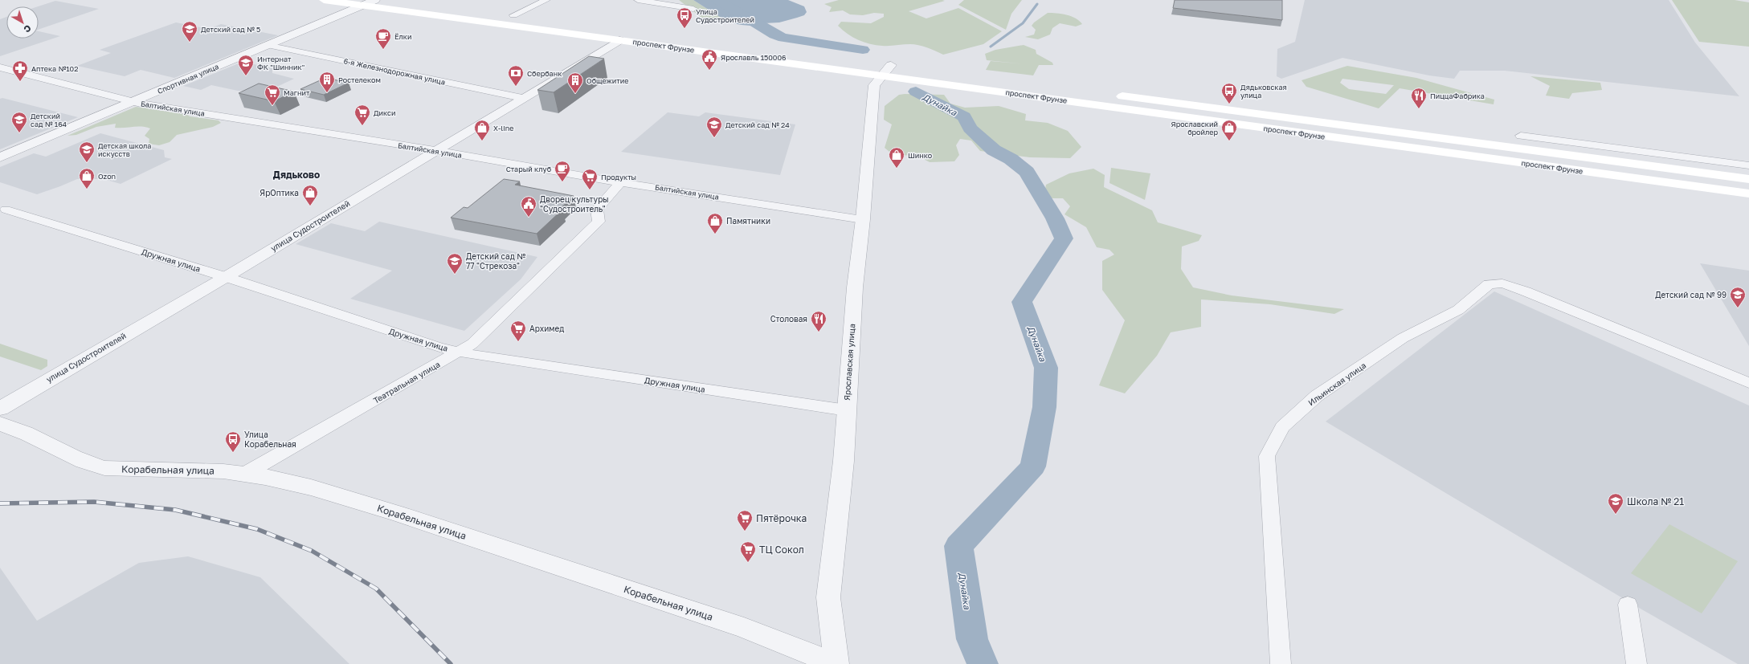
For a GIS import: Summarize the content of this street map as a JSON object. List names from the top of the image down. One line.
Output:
{"streets":{"main road":["проспект Фрунзе"],"street":["6-я Железнодорожная улица","Спортивная улица","Балтийская улица","улица Судостроителей","Дружная улица","Ярославская улица","Театральная улица","Ильинская улица","Корабельная улица"]},"crossings":[["проспект Фрунзе","Спортивная улица"],["проспект Фрунзе","улица Судостроителей"],["проспект Фрунзе","Ярославская улица"],["6-я Железнодорожная улица","Спортивная улица"],["6-я Железнодорожная улица","улица Судостроителей"],["Спортивная улица","Балтийская улица"],["Балтийская улица","улица Судостроителей"],["Балтийская улица","Ярославская улица"],["Балтийская улица","Театральная улица"],["улица Судостроителей","Дружная улица"],["Дружная улица","Ярославская улица"],["Дружная улица","Театральная улица"],["Ярославская улица","Корабельная улица"],["Театральная улица","Корабельная улица"]],"districts":["Дядьково"],"water":["Дунайка"],"places":{"bus stop":["Улица Судостроителей","Дядьковская улица","Улица Корабельная"],"school or university":["Детский сад № 5","Интернат ФК \"Шинник\"","Детский сад № 164","Детский сад № 24","Детская школа искусств","Детский сад № 77 \"Стрекоза\"","Детский сад № 99","Школа № 21"],"cafe":["Ёлки","Старый клуб"],"public building":["Ярославль 150006","Дворец культуры \"Судостроитель\""],"pharmacy":["Аптека №102"],"bank":["Сбербанк"],"building":["Ростелеком","Общежитие"],"supermarket":["Магнит","Дикси","Продукты","Архимед","Пятёрочка","ТЦ Сокол"],"restaurant":["ПиццаФабрика","Столовая"],"shop":["X-line","Ярославский бройлер","Шинко","Ozon","ЯрОптика","Памятники"]},"north":"bottom right"}
